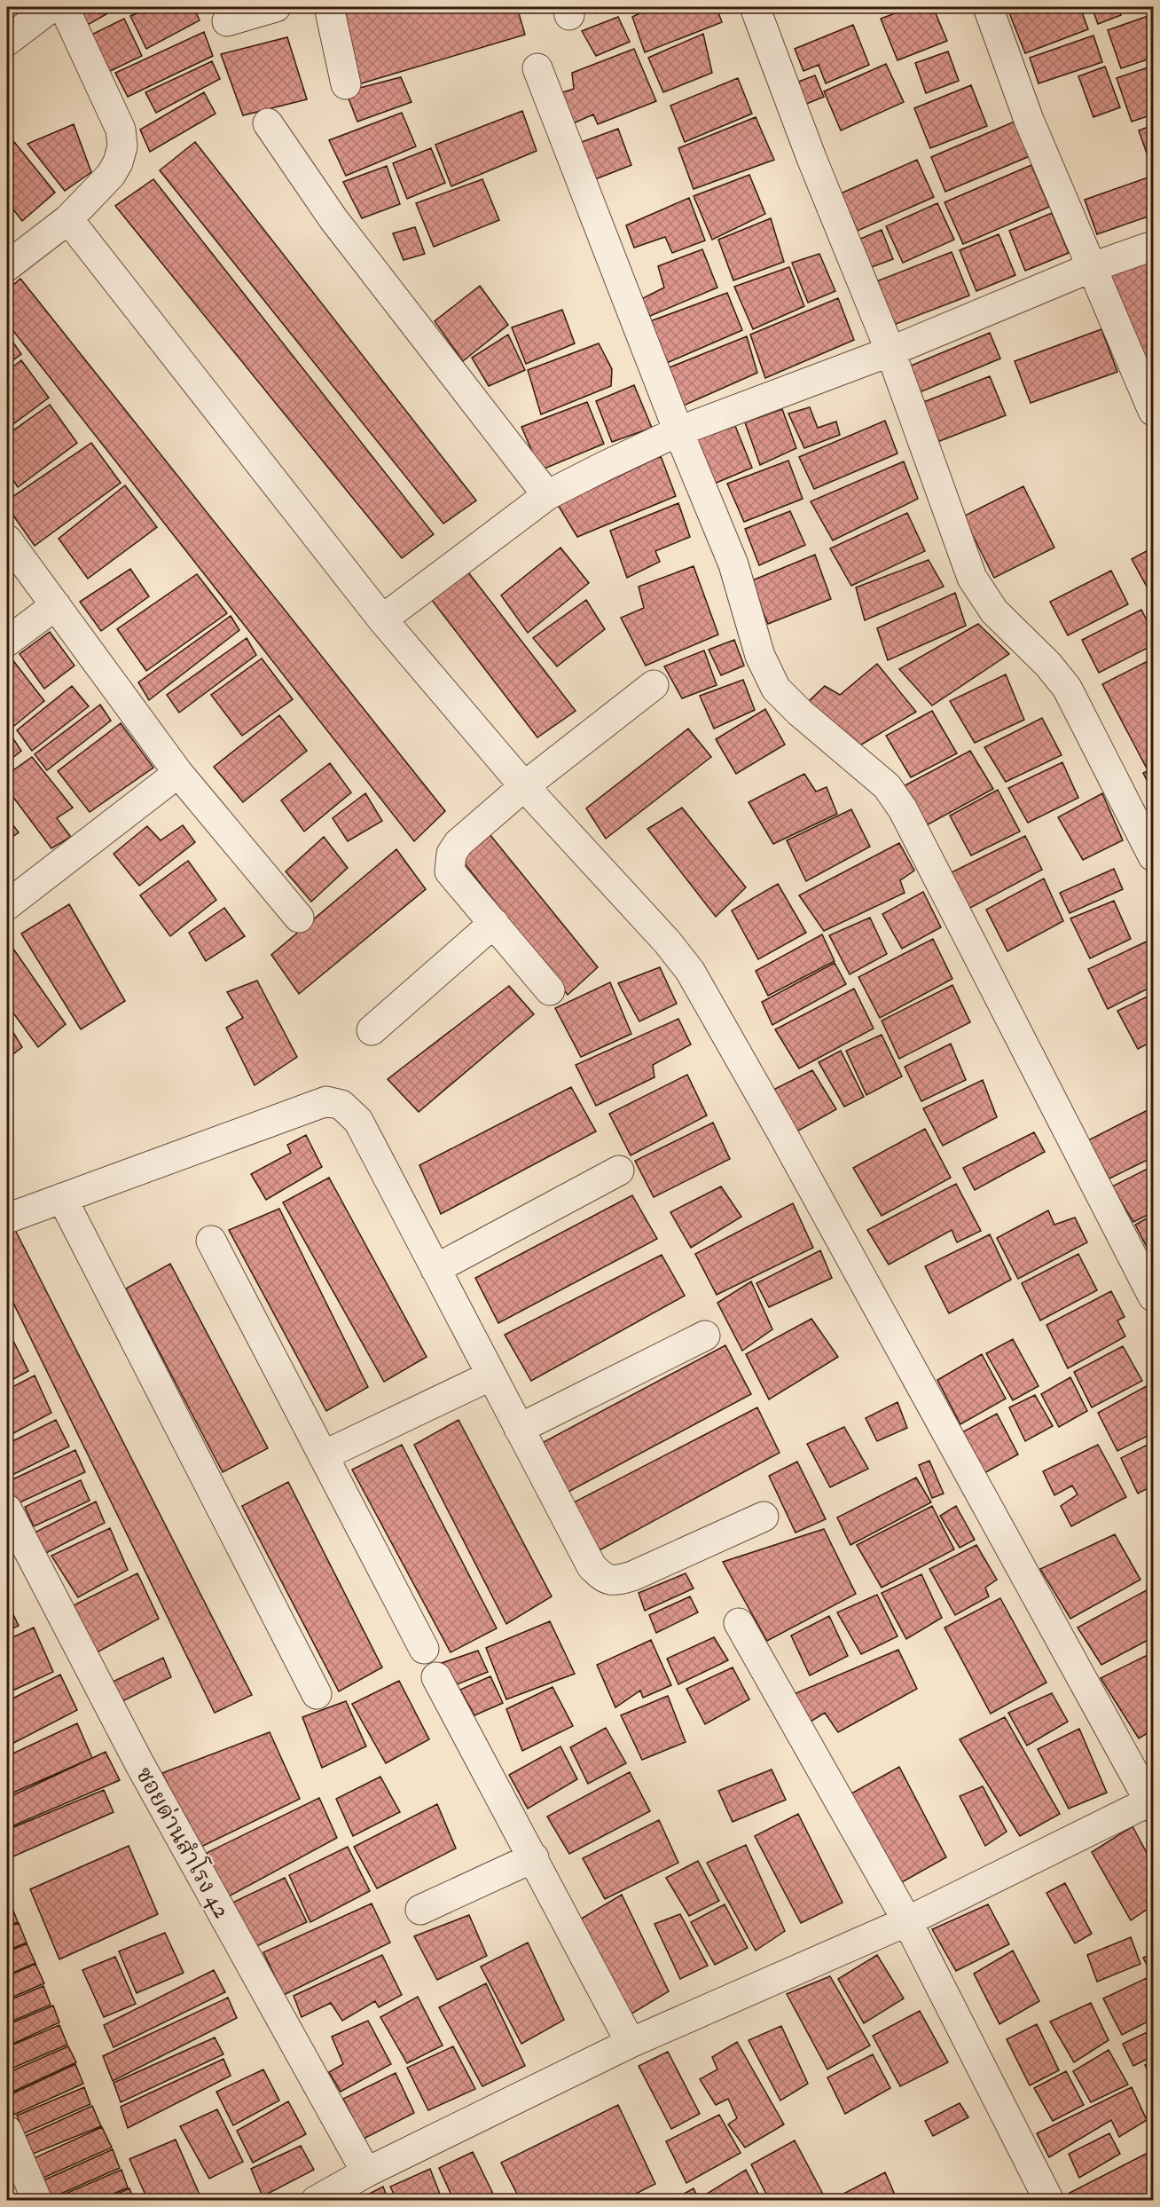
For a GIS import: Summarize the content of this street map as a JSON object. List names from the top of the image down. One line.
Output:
{"streets":{"street":["ซอยด่านสำโรง 42"]}}
